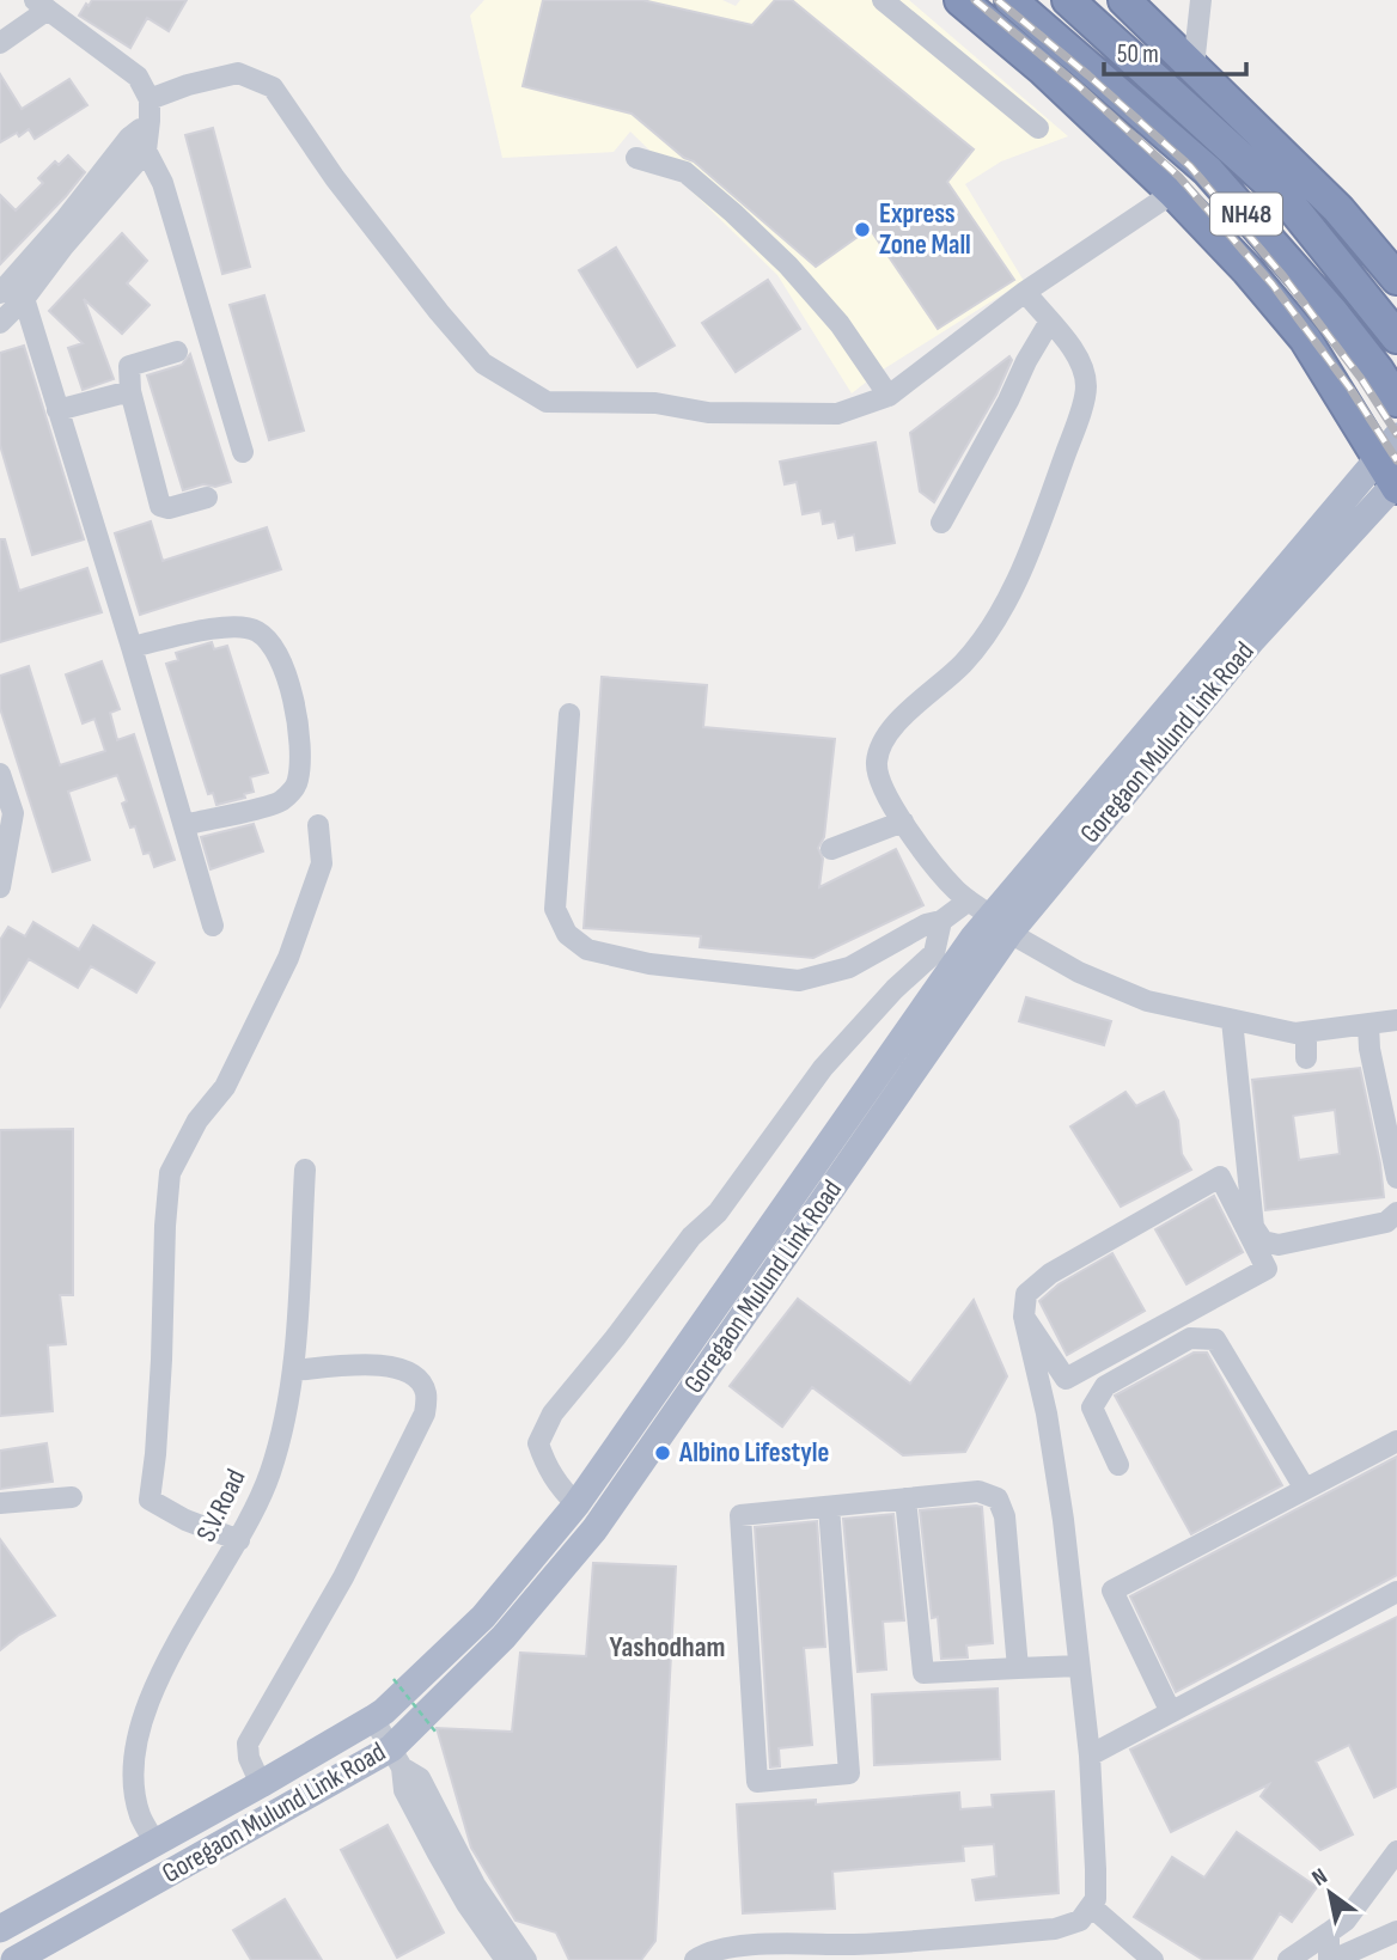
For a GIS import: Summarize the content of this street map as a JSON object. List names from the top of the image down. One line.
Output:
{"streets":{"highway":["NH48"],"main road":["Goregaon Mulund Link Road"],"street":["S.V.Road"]},"crossings":[["Goregaon Mulund Link Road","S.V.Road"]],"districts":["Yashodham"],"places":["Express Zone Mall","Albino Lifestyle"],"scale_bar":"50 m","north":"top left"}
